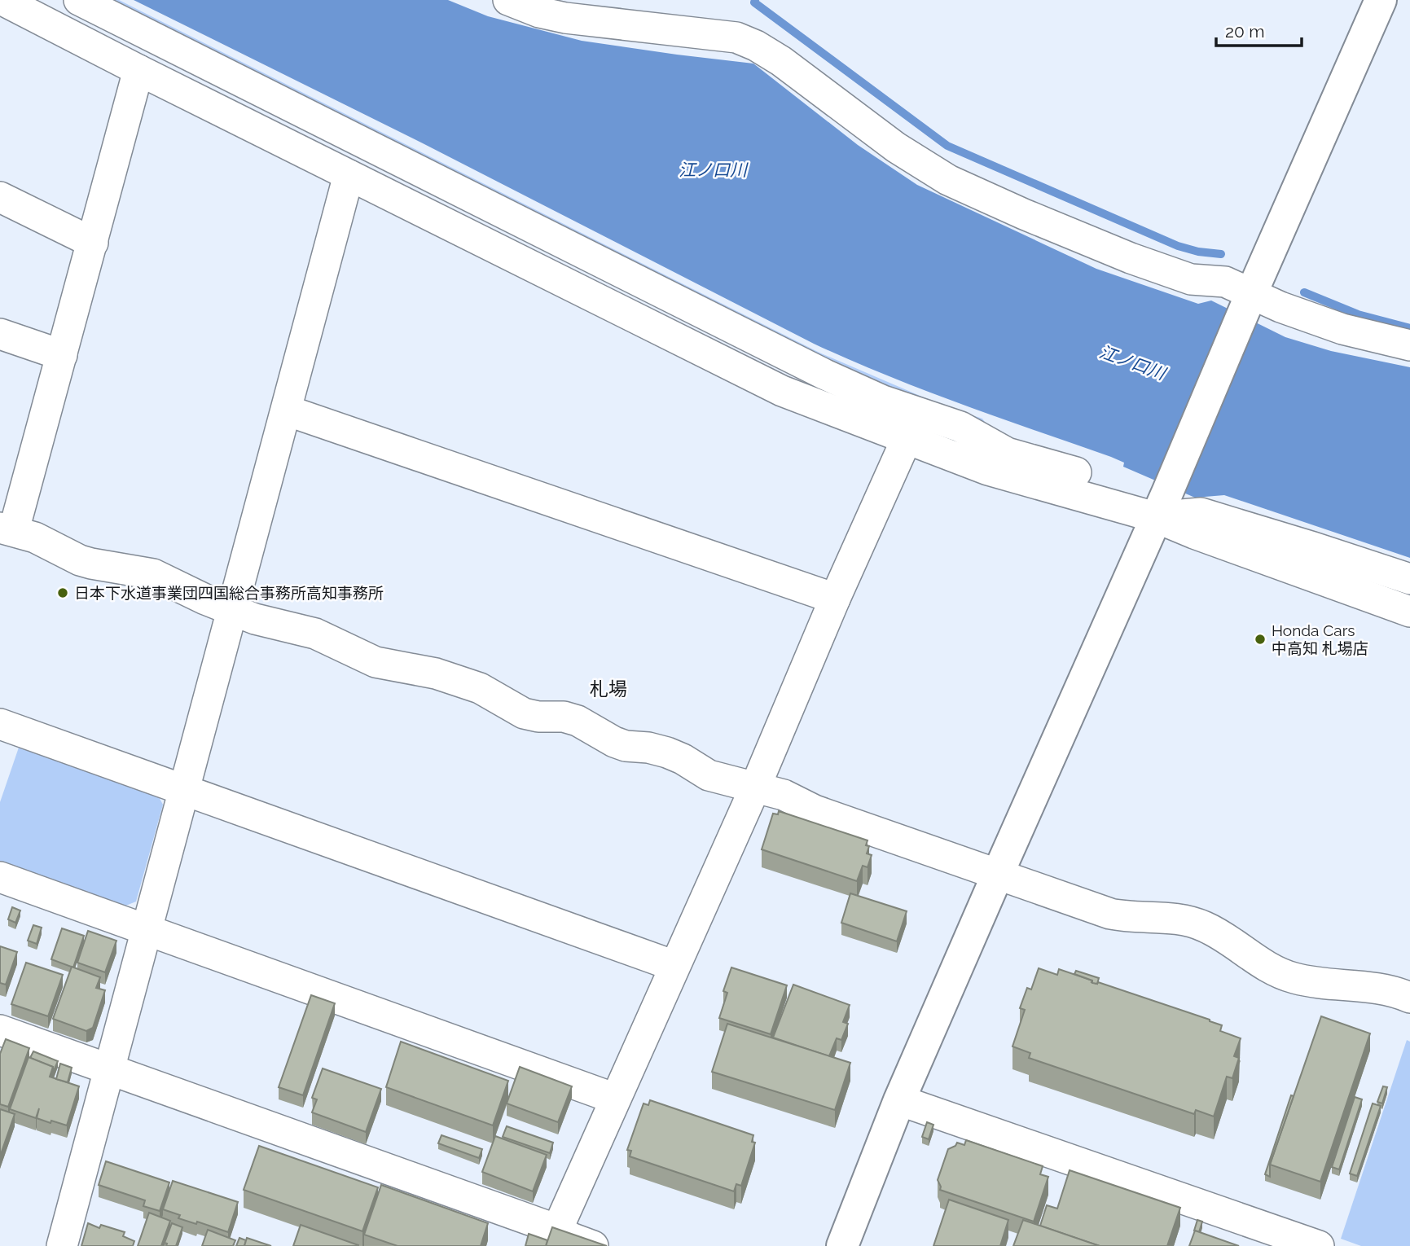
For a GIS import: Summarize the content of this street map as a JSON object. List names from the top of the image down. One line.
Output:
{"districts":["札場"],"water":["江ノ口川"],"places":["日本下水道事業団四国総合事務所高知事務所","Honda Cars 中高知 札場店"],"scale_bar":"20 m"}
